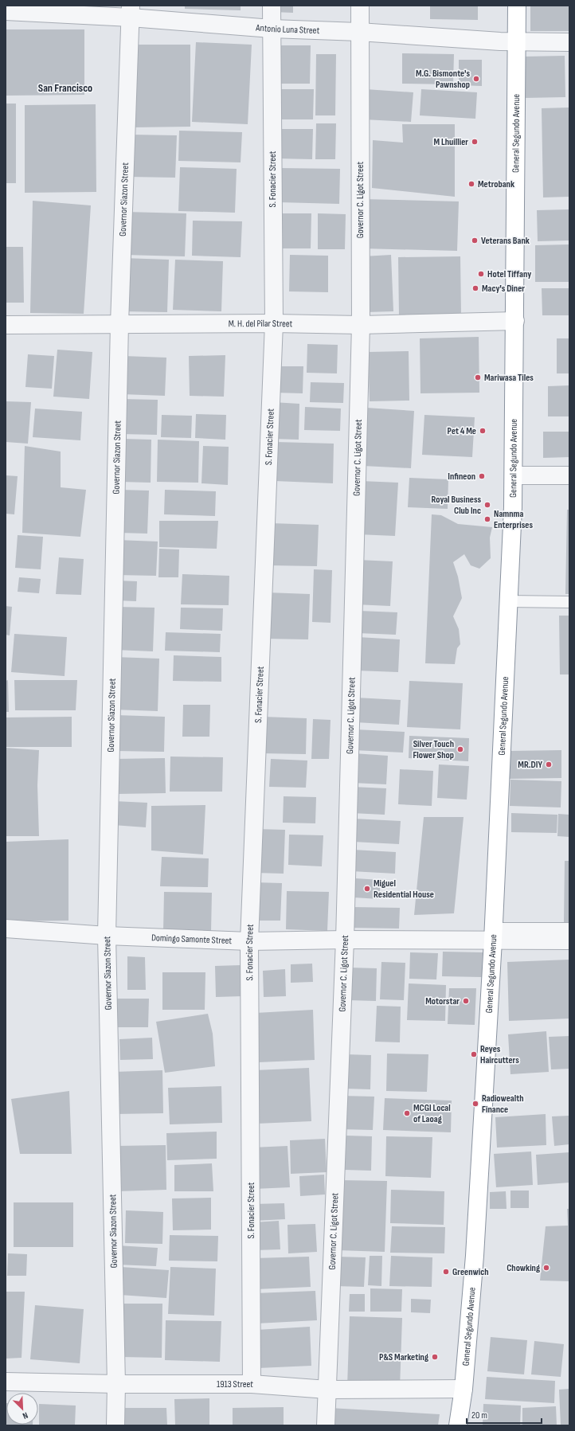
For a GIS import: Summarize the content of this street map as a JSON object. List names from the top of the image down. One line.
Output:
{"streets":{"highway":["General Segundo Avenue"],"street":["Antonio Luna Street","S. Fonacier Street","Governor Siazon Street","Governor C. Ligot Street","M. H. del Pilar Street","Domingo Samonte Street","1913 Street"]},"crossings":[["Antonio Luna Street","General Segundo Avenue"],["Antonio Luna Street","S. Fonacier Street"],["Antonio Luna Street","Governor Siazon Street"],["Antonio Luna Street","Governor C. Ligot Street"],["General Segundo Avenue","M. H. del Pilar Street"],["General Segundo Avenue","Domingo Samonte Street"],["General Segundo Avenue","1913 Street"],["S. Fonacier Street","M. H. del Pilar Street"],["S. Fonacier Street","Domingo Samonte Street"],["S. Fonacier Street","1913 Street"],["Governor Siazon Street","M. H. del Pilar Street"],["Governor Siazon Street","Domingo Samonte Street"],["Governor Siazon Street","1913 Street"],["Governor C. Ligot Street","M. H. del Pilar Street"],["Governor C. Ligot Street","Domingo Samonte Street"],["Governor C. Ligot Street","1913 Street"]],"districts":["San Francisco"],"places":["M.G. Bismonte's Pawnshop","M Lhuillier","Metrobank","Veterans Bank","Hotel Tiffany","Macy's Diner","Mariwasa Tiles","Pet 4 Me","Infineon","Royal Business Club Inc","Namnma Enterprises","Silver Touch Flower Shop","MR.DIY","Miguel Residential House","Motorstar","Reyes Haircutters","Radiowealth Finance","MCGI Local of Laoag","Chowking","Greenwich","P&S Marketing"],"scale_bar":"20 m","north":"bottom right"}
